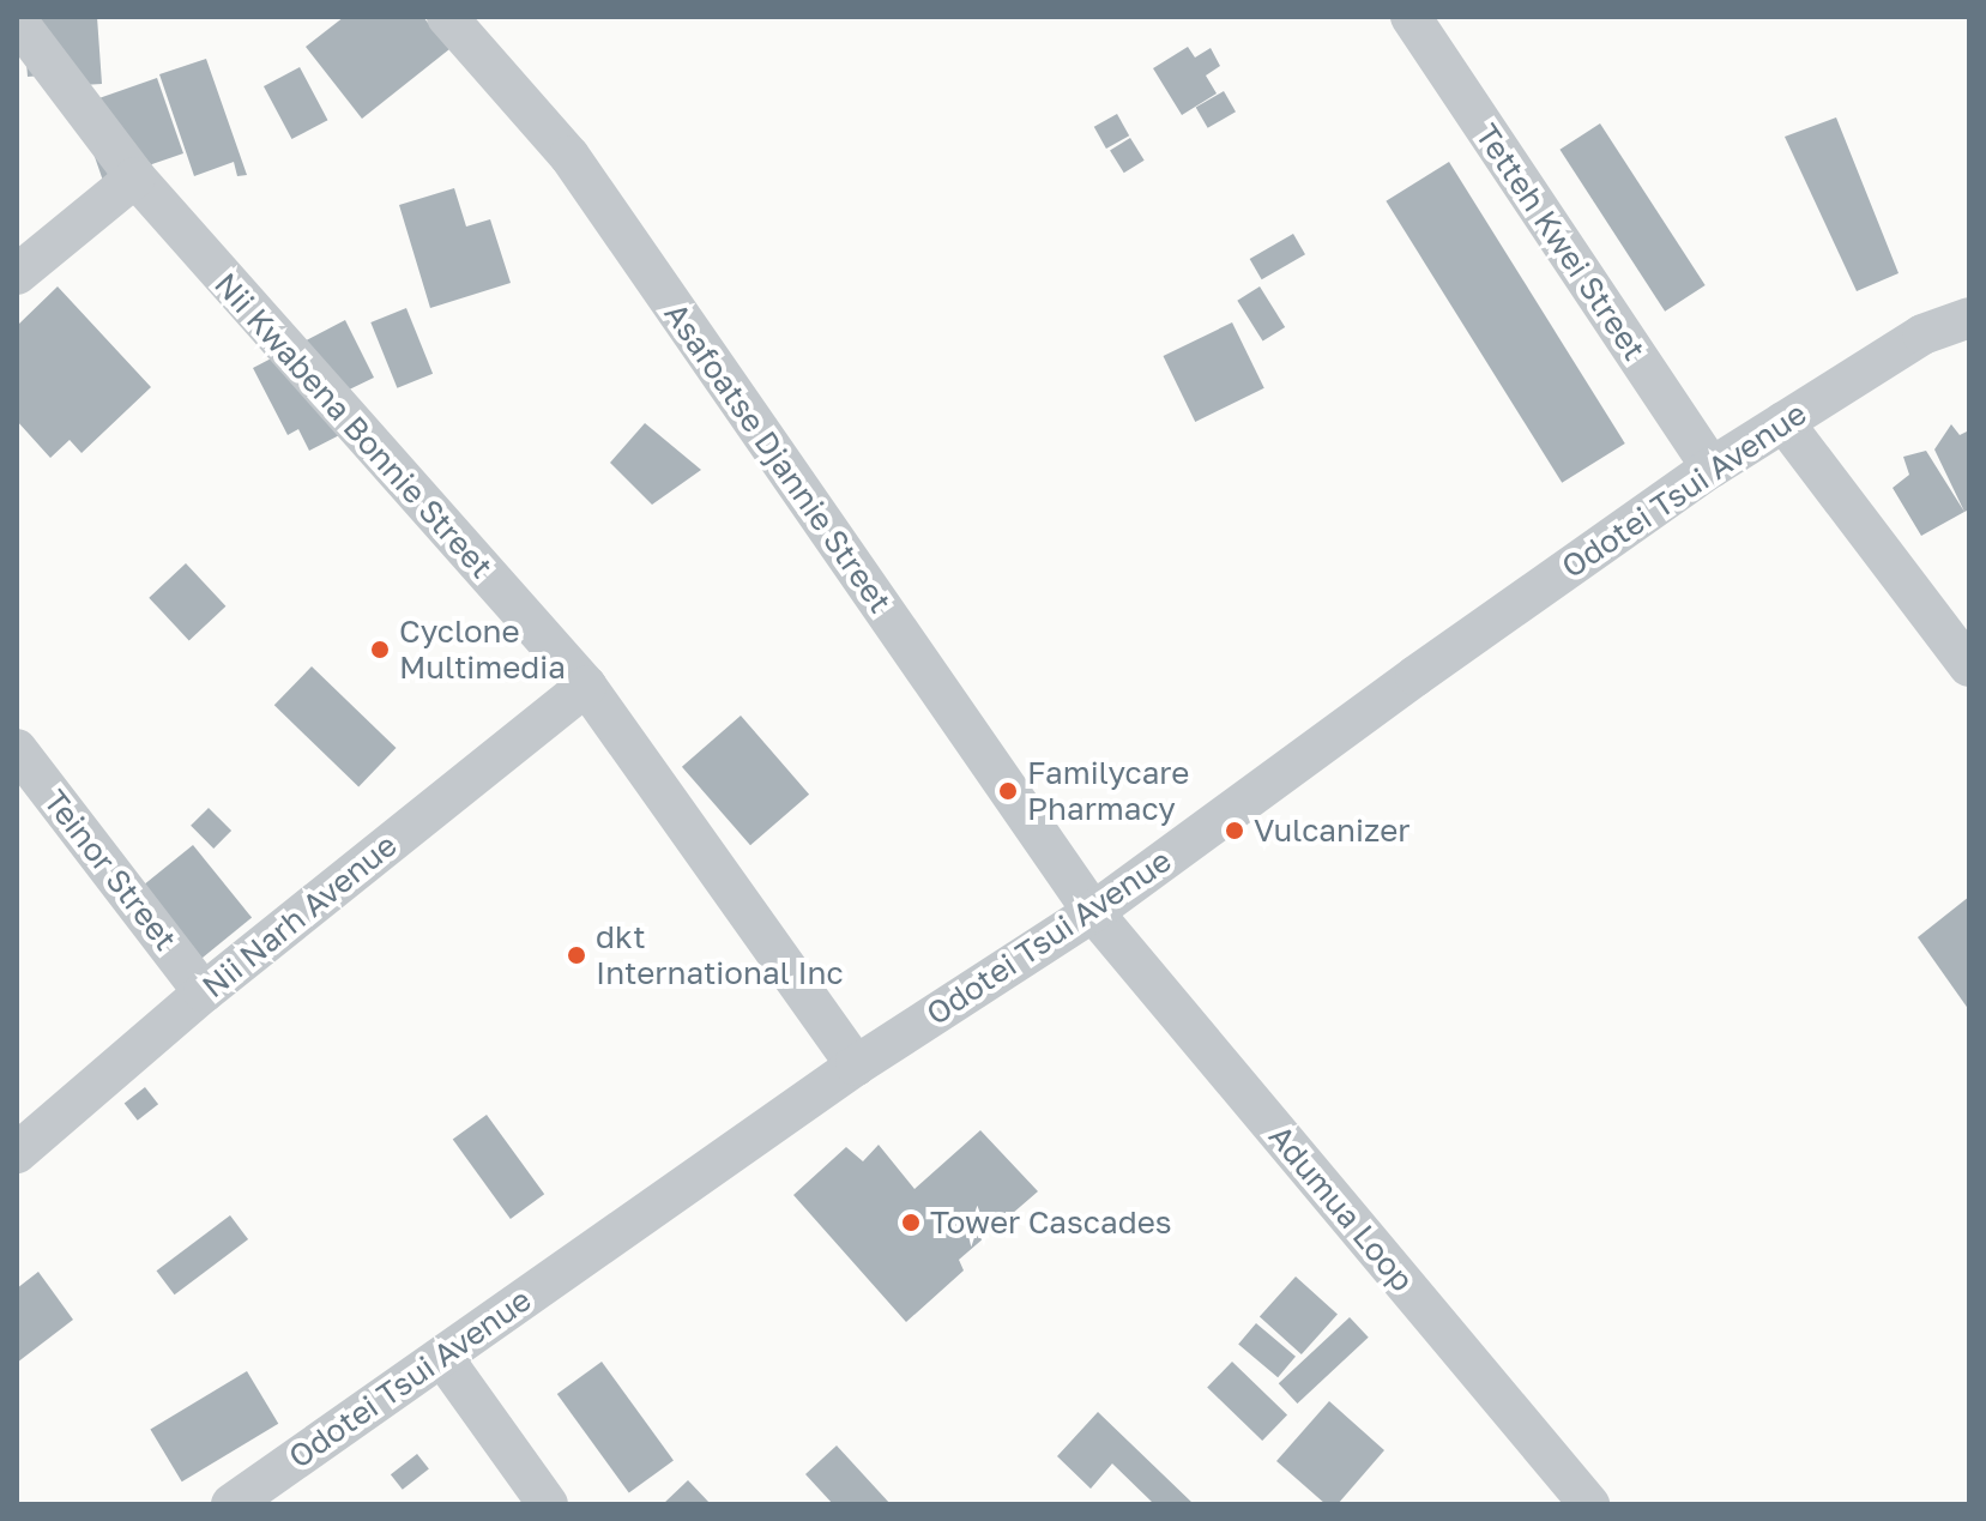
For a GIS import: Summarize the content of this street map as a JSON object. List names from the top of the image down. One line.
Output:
{"streets":{"street":["Tetteh Kwei Street","Nii Kwabena Bonnie Street","Asafoatse Djannie Street","Odotei Tsui Avenue","Teinor Street","Nii Narh Avenue","Adumua Loop"]},"crossings":[["Tetteh Kwei Street","Odotei Tsui Avenue"],["Nii Kwabena Bonnie Street","Odotei Tsui Avenue"],["Nii Kwabena Bonnie Street","Nii Narh Avenue"],["Asafoatse Djannie Street","Odotei Tsui Avenue"],["Asafoatse Djannie Street","Adumua Loop"],["Odotei Tsui Avenue","Adumua Loop"],["Teinor Street","Nii Narh Avenue"]],"places":["Cyclone Multimedia","Familycare Pharmacy","Vulcanizer","dkt International Inc","Tower Cascades"]}
